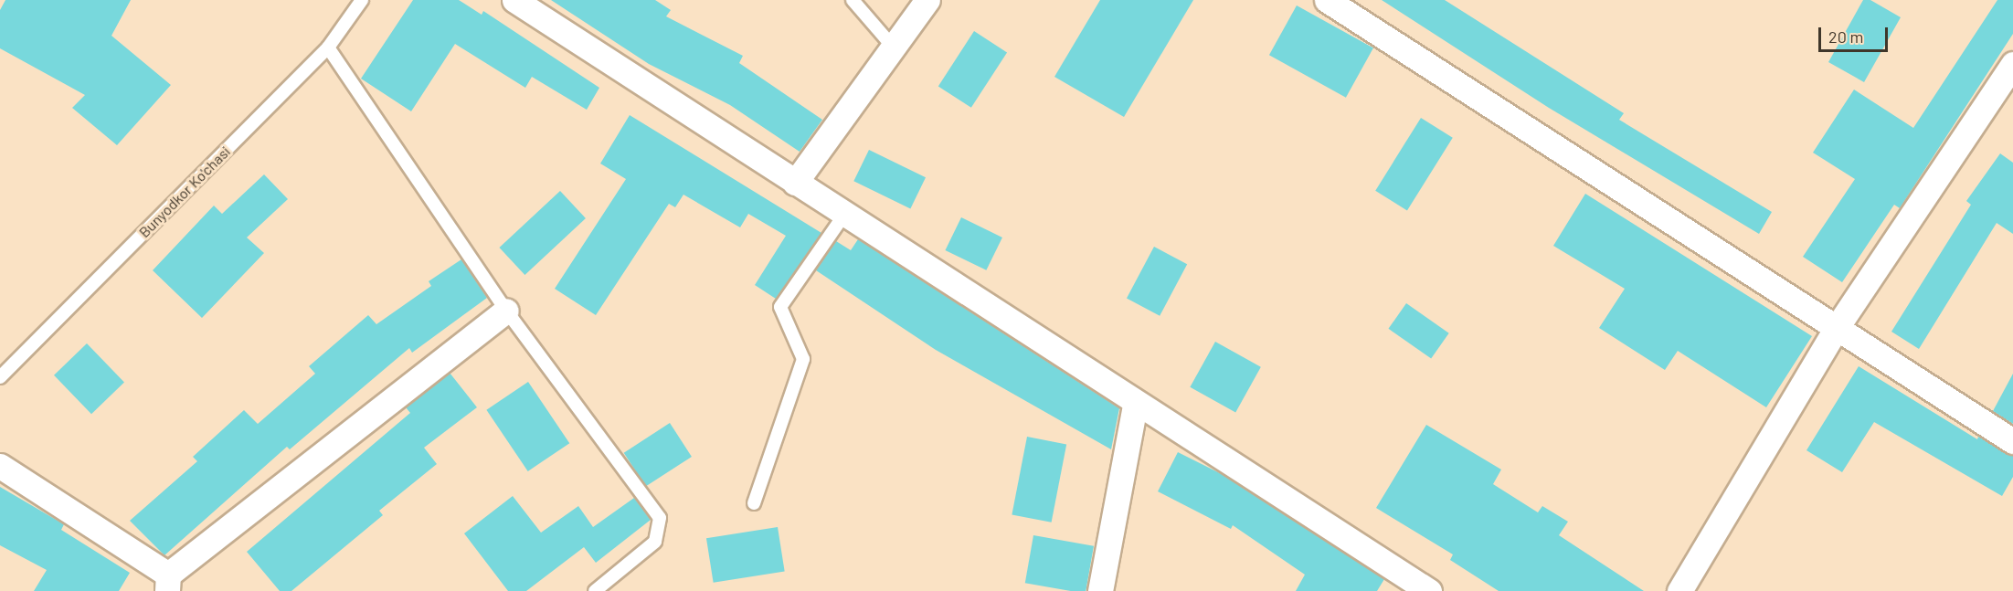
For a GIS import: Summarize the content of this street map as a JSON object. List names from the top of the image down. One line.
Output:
{"streets":{"lane":["Bunyodkor Ko'chasi"]},"scale_bar":"20 m"}
